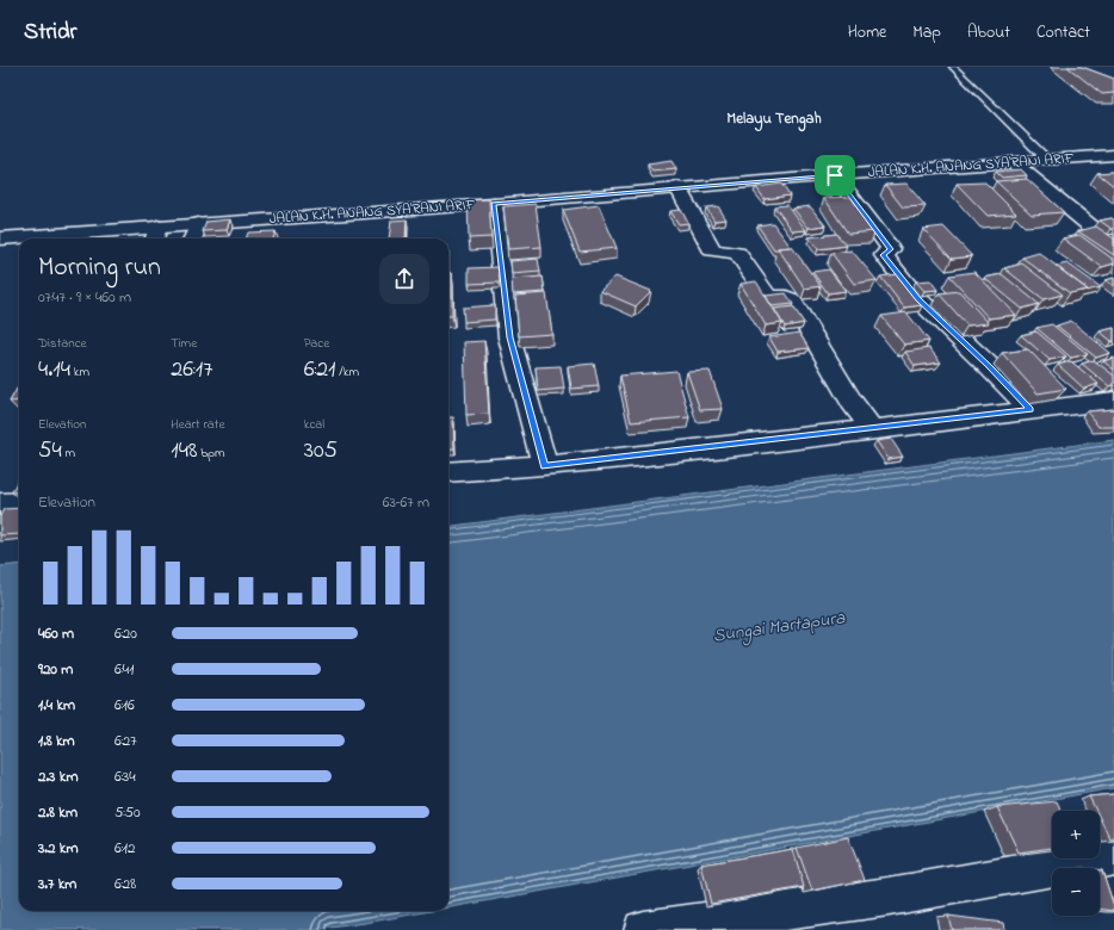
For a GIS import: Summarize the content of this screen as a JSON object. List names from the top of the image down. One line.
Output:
{"streets":{"street":["JALAN K.H. ANANG SYA'RANI ARIF"]},"districts":["Melayu Tengah"],"water":["Sungai Martapura"],"page":{"header":"Stridr","nav":["Home","Map","About","Contact"],"heading":["Morning run","07:47 · 9 × 460 m"],"stats":[["Distance","4.14 km"],["Time","26:17"],["Pace","6:21 /km"],["Elevation","54 m"],["Heart rate","148 bpm"],["kcal","305"]],"chart":["Elevation","63–67 m"],"list":[{"name":"460 m","note":"6:20"},{"name":"920 m","note":"6:41"},{"name":"1.4 km","note":"6:16"},{"name":"1.8 km","note":"6:27"},{"name":"2.3 km","note":"6:34"},{"name":"2.8 km","note":"5:50"},{"name":"3.2 km","note":"6:12"},{"name":"3.7 km","note":"6:28"}],"map_buttons":["+","−"]}}
